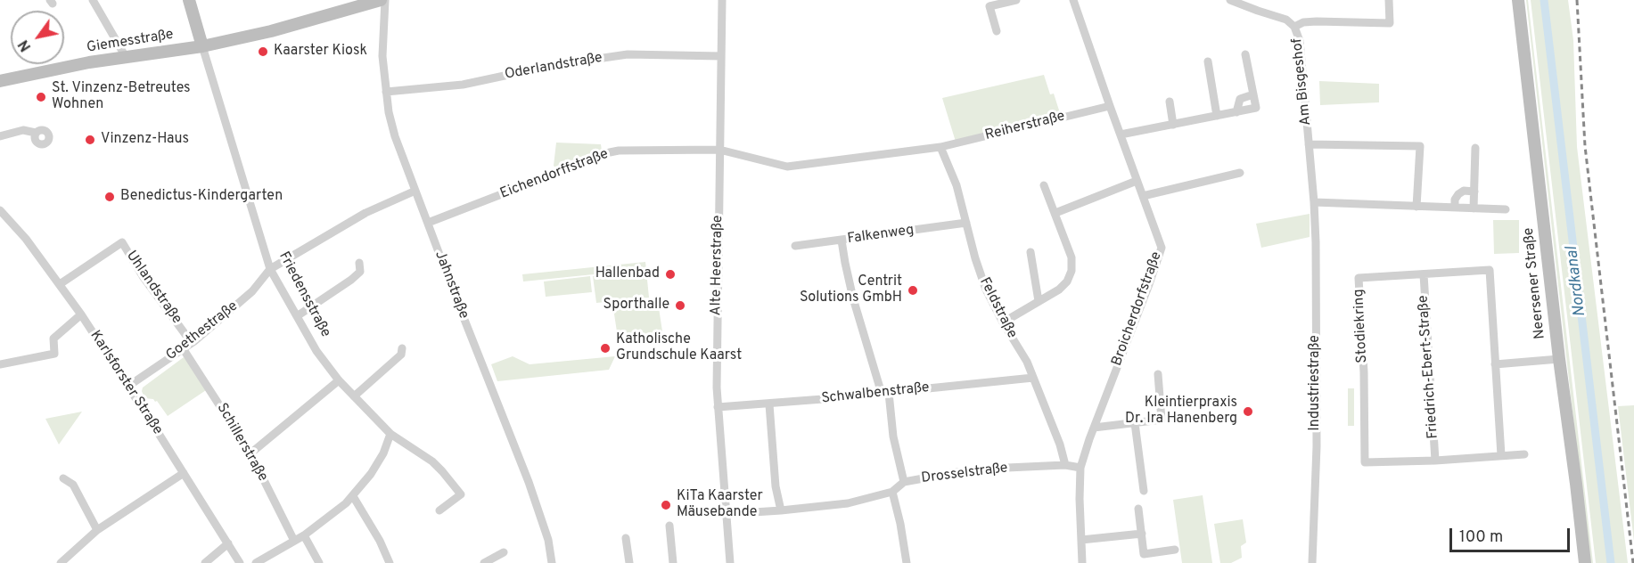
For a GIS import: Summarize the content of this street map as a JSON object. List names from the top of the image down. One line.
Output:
{"streets":{"main road":["Giemesstraße","Neersener Straße","Friedensstraße"],"street":["Oderlandstraße","Am Bisgeshof","Reiherstraße","Eichendorffstraße","Falkenweg","Alte Heerstraße","Jahnstraße","Uhlandstraße","Feldstraße","Broicherdorfstraße","Stodiekring","Goethestraße","Friedrich-Ebert-Straße","Karlsforster Straße","Industriestraße","Schwalbenstraße","Schillerstraße","Drosselstraße"]},"crossings":[["Giemesstraße","Friedensstraße"],["Oderlandstraße","Alte Heerstraße"],["Oderlandstraße","Jahnstraße"],["Am Bisgeshof","Industriestraße"],["Reiherstraße","Eichendorffstraße"],["Reiherstraße","Feldstraße"],["Reiherstraße","Broicherdorfstraße"],["Eichendorffstraße","Alte Heerstraße"],["Eichendorffstraße","Jahnstraße"],["Eichendorffstraße","Feldstraße"],["Falkenweg","Feldstraße"],["Alte Heerstraße","Schwalbenstraße"],["Alte Heerstraße","Drosselstraße"],["Uhlandstraße","Goethestraße"],["Uhlandstraße","Karlsforster Straße"],["Friedensstraße","Goethestraße"],["Feldstraße","Schwalbenstraße"],["Feldstraße","Drosselstraße"],["Broicherdorfstraße","Drosselstraße"],["Stodiekring","Friedrich-Ebert-Straße"],["Goethestraße","Karlsforster Straße"],["Goethestraße","Schillerstraße"]],"water":["Nordkanal"],"places":["Kaarster Kiosk","St. Vinzenz-Betreutes Wohnen","Vinzenz-Haus","Benedictus-Kindergarten","Hallenbad","Centrit Solutions GmbH","Sporthalle","Katholische Grundschule Kaarst","Kleintierpraxis Dr. Ira Hanenberg","KiTa Kaarster Mäusebande"],"scale_bar":"100 m","north":"bottom left"}
